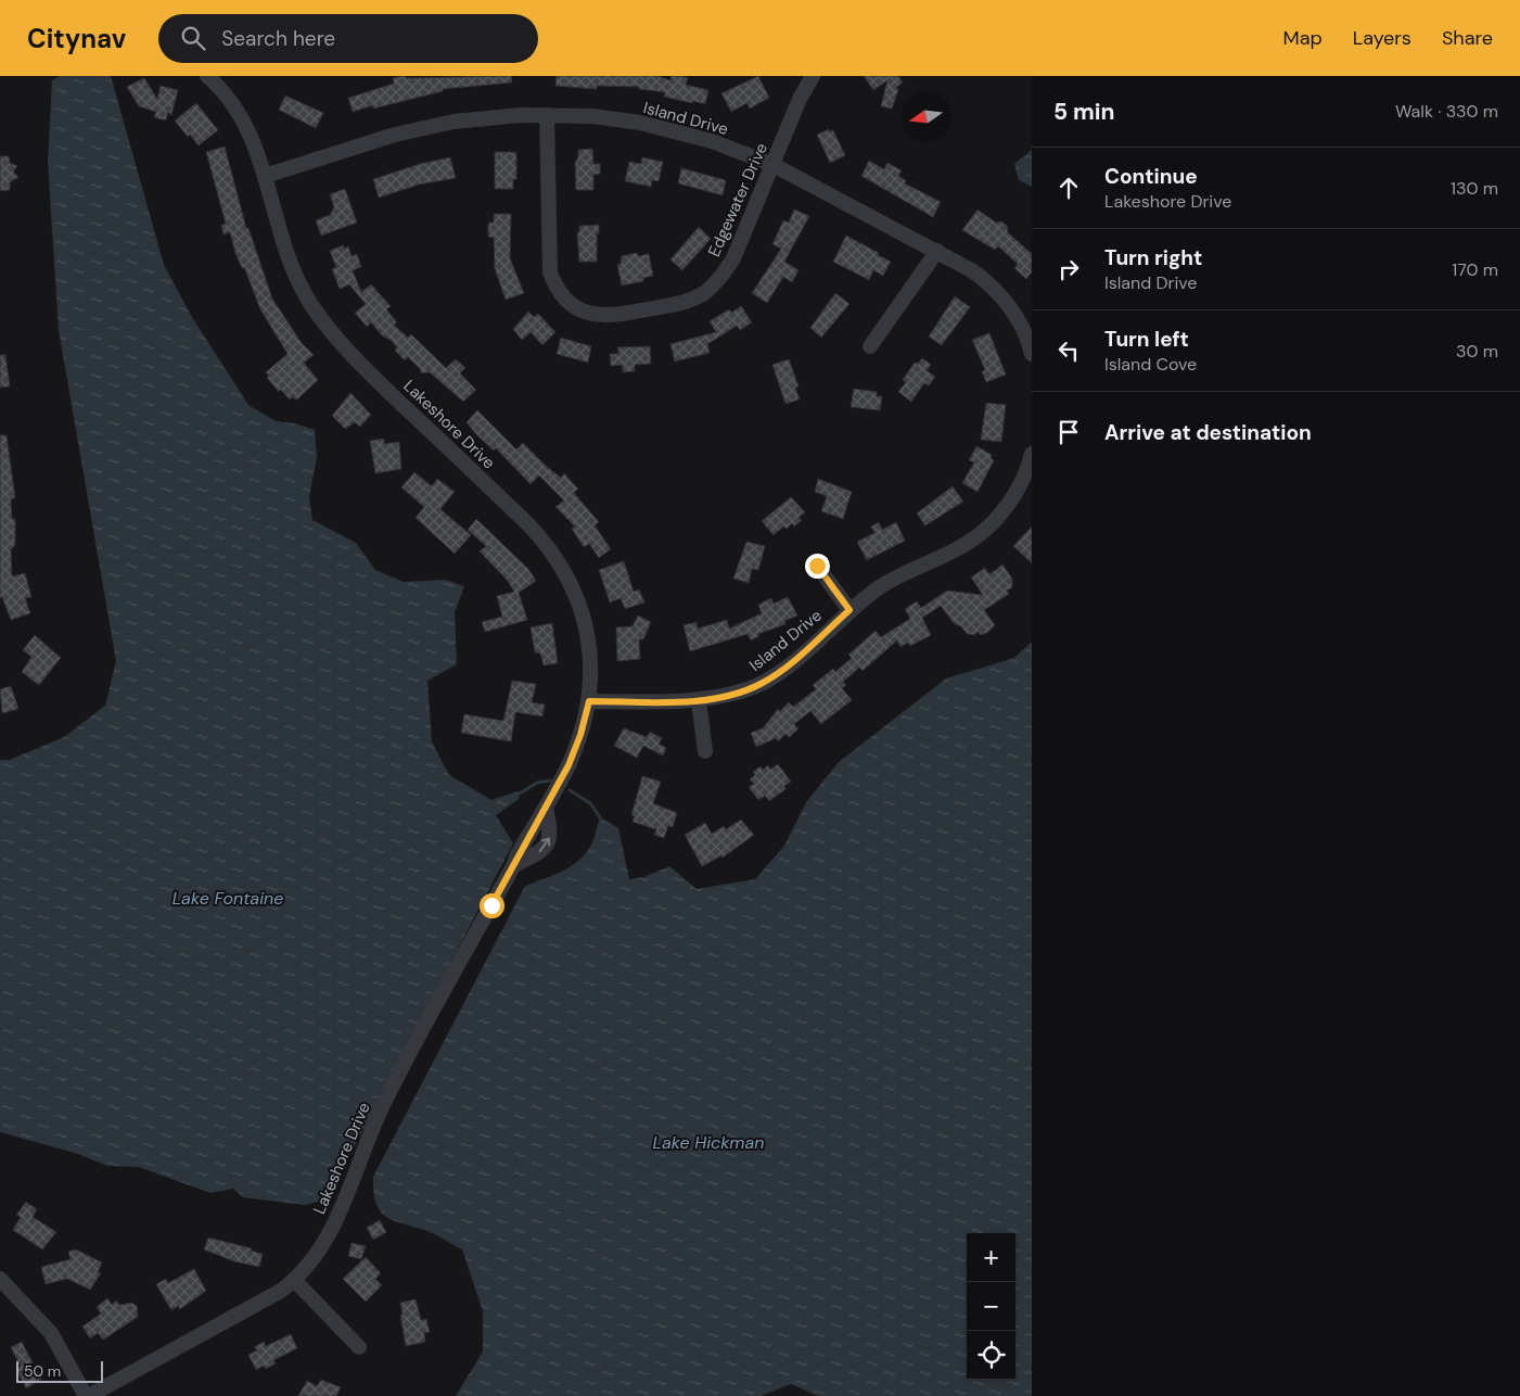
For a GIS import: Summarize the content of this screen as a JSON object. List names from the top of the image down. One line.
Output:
{"streets":{"street":["Island Drive","Edgewater Drive","Lakeshore Drive"]},"crossings":[["Island Drive","Edgewater Drive"],["Island Drive","Lakeshore Drive"]],"water":["Lake Fontaine","Lake Hickman"],"scale_bar":"50 m","north":"left","page":{"header":"Citynav","search":"Search here","nav":["Map","Layers","Share"],"heading":["5 min","Walk · 330 m"],"list":[["Continue","Lakeshore Drive","130 m"],["Turn right","Island Drive","170 m"],["Turn left","Island Cove","30 m"],"Arrive at destination"],"map_buttons":["+","−"],"scale":"50 m"}}
